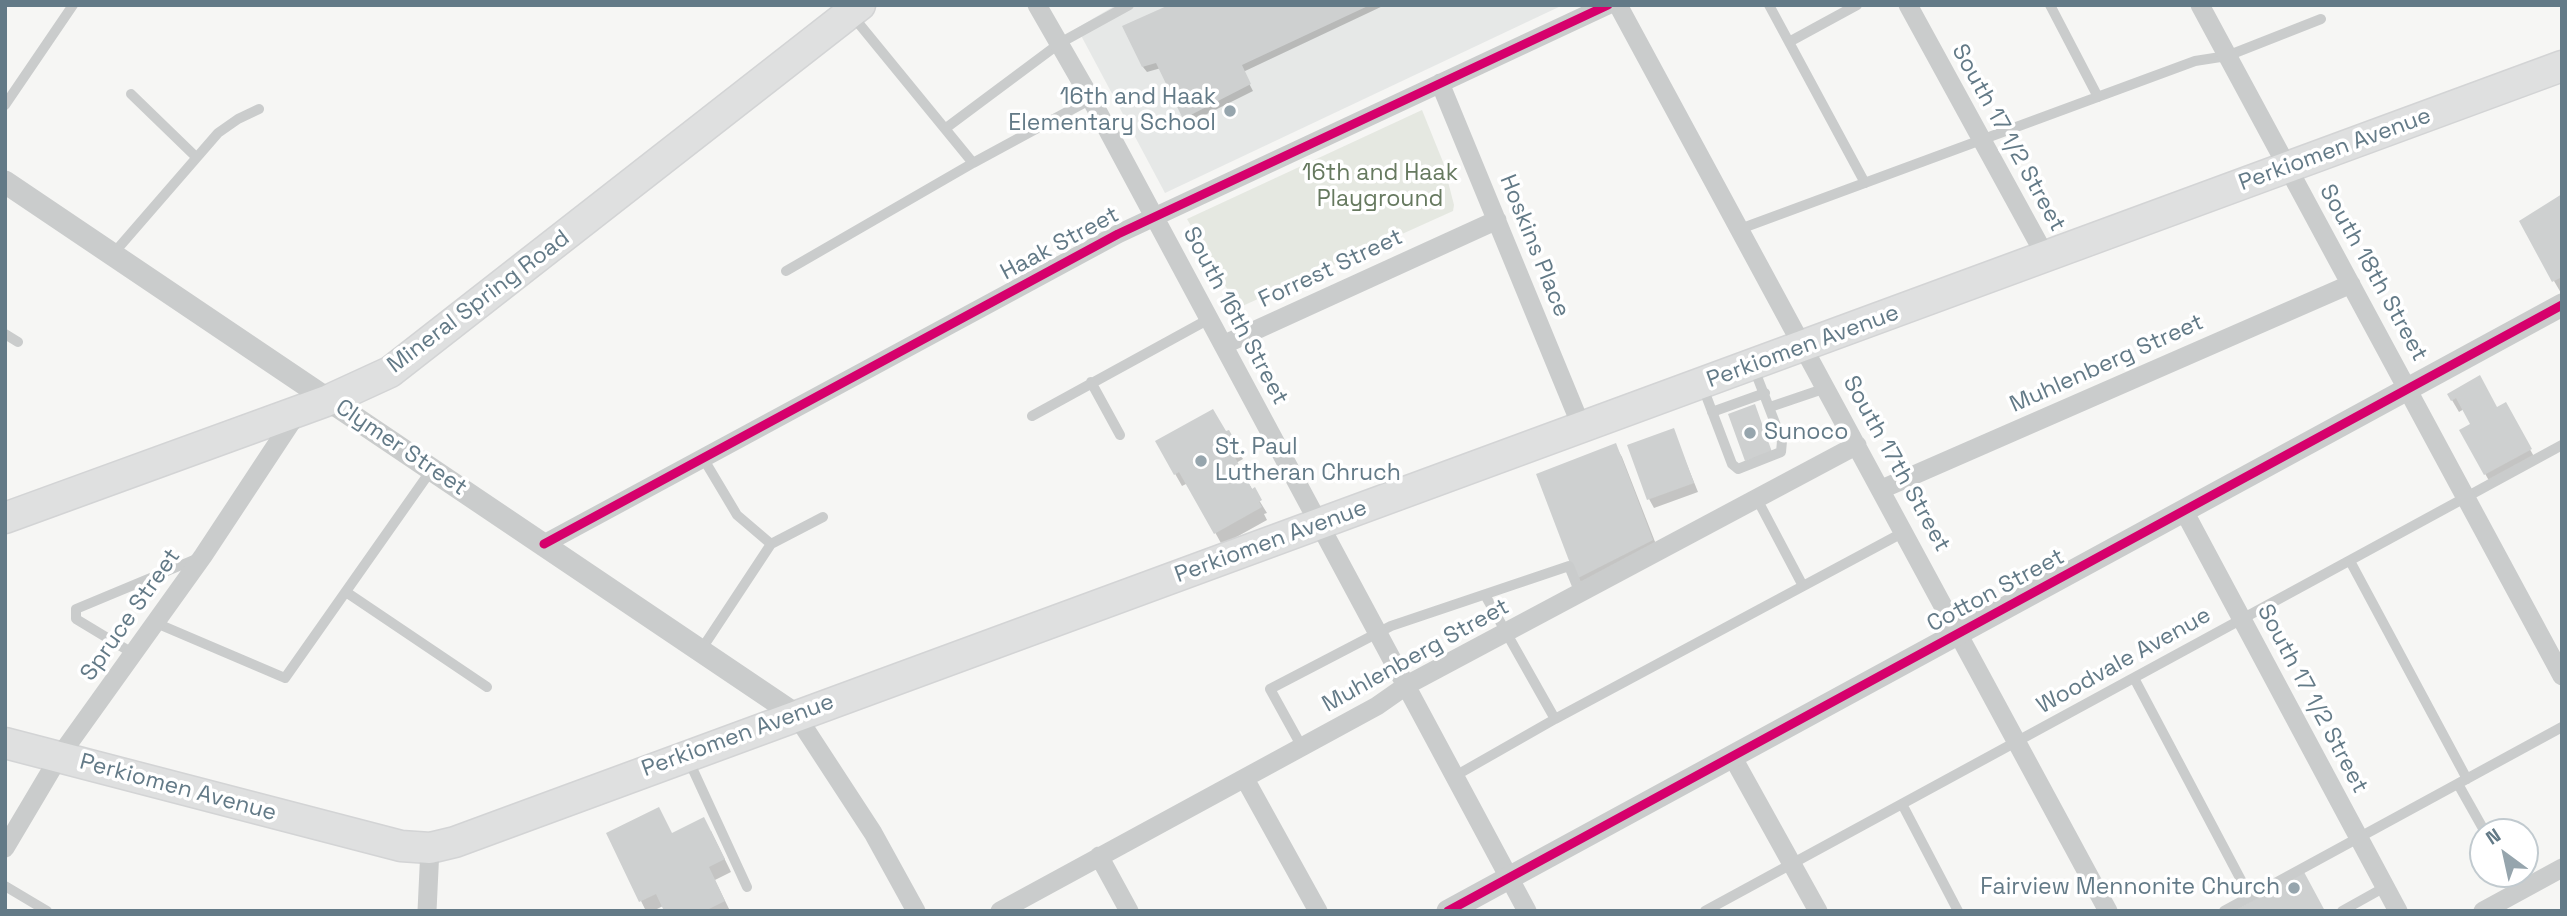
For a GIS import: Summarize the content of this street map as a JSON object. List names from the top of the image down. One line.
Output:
{"streets":{"main road":["Perkiomen Avenue","Mineral Spring Road"],"street":["South 17 1/2 Street","Haak Street","Hoskins Place","Forrest Street","South 18th Street","South 16th Street","Muhlenberg Street","Clymer Street","South 17th Street","Cotton Street","Spruce Street"],"lane":["Woodvale Avenue"]},"crossings":[["South 17 1/2 Street","Perkiomen Avenue"],["South 17 1/2 Street","Cotton Street"],["South 17 1/2 Street","Woodvale Avenue"],["Perkiomen Avenue","Hoskins Place"],["Perkiomen Avenue","South 18th Street"],["Perkiomen Avenue","South 16th Street"],["Perkiomen Avenue","Clymer Street"],["Perkiomen Avenue","South 17th Street"],["Perkiomen Avenue","Spruce Street"],["Haak Street","Hoskins Place"],["Haak Street","South 16th Street"],["Haak Street","Clymer Street"],["Hoskins Place","Forrest Street"],["Forrest Street","South 16th Street"],["South 18th Street","Muhlenberg Street"],["South 18th Street","Cotton Street"],["South 18th Street","Woodvale Avenue"],["Mineral Spring Road","Clymer Street"],["Mineral Spring Road","Spruce Street"],["South 16th Street","Muhlenberg Street"],["South 16th Street","Cotton Street"],["Muhlenberg Street","South 17th Street"],["South 17th Street","Cotton Street"],["South 17th Street","Woodvale Avenue"]],"parks":["16th and Haak Playground"],"places":["16th and Haak Elementary School","Sunoco","St. Paul Lutheran Chruch","Fairview Mennonite Church"],"north":"top left"}
